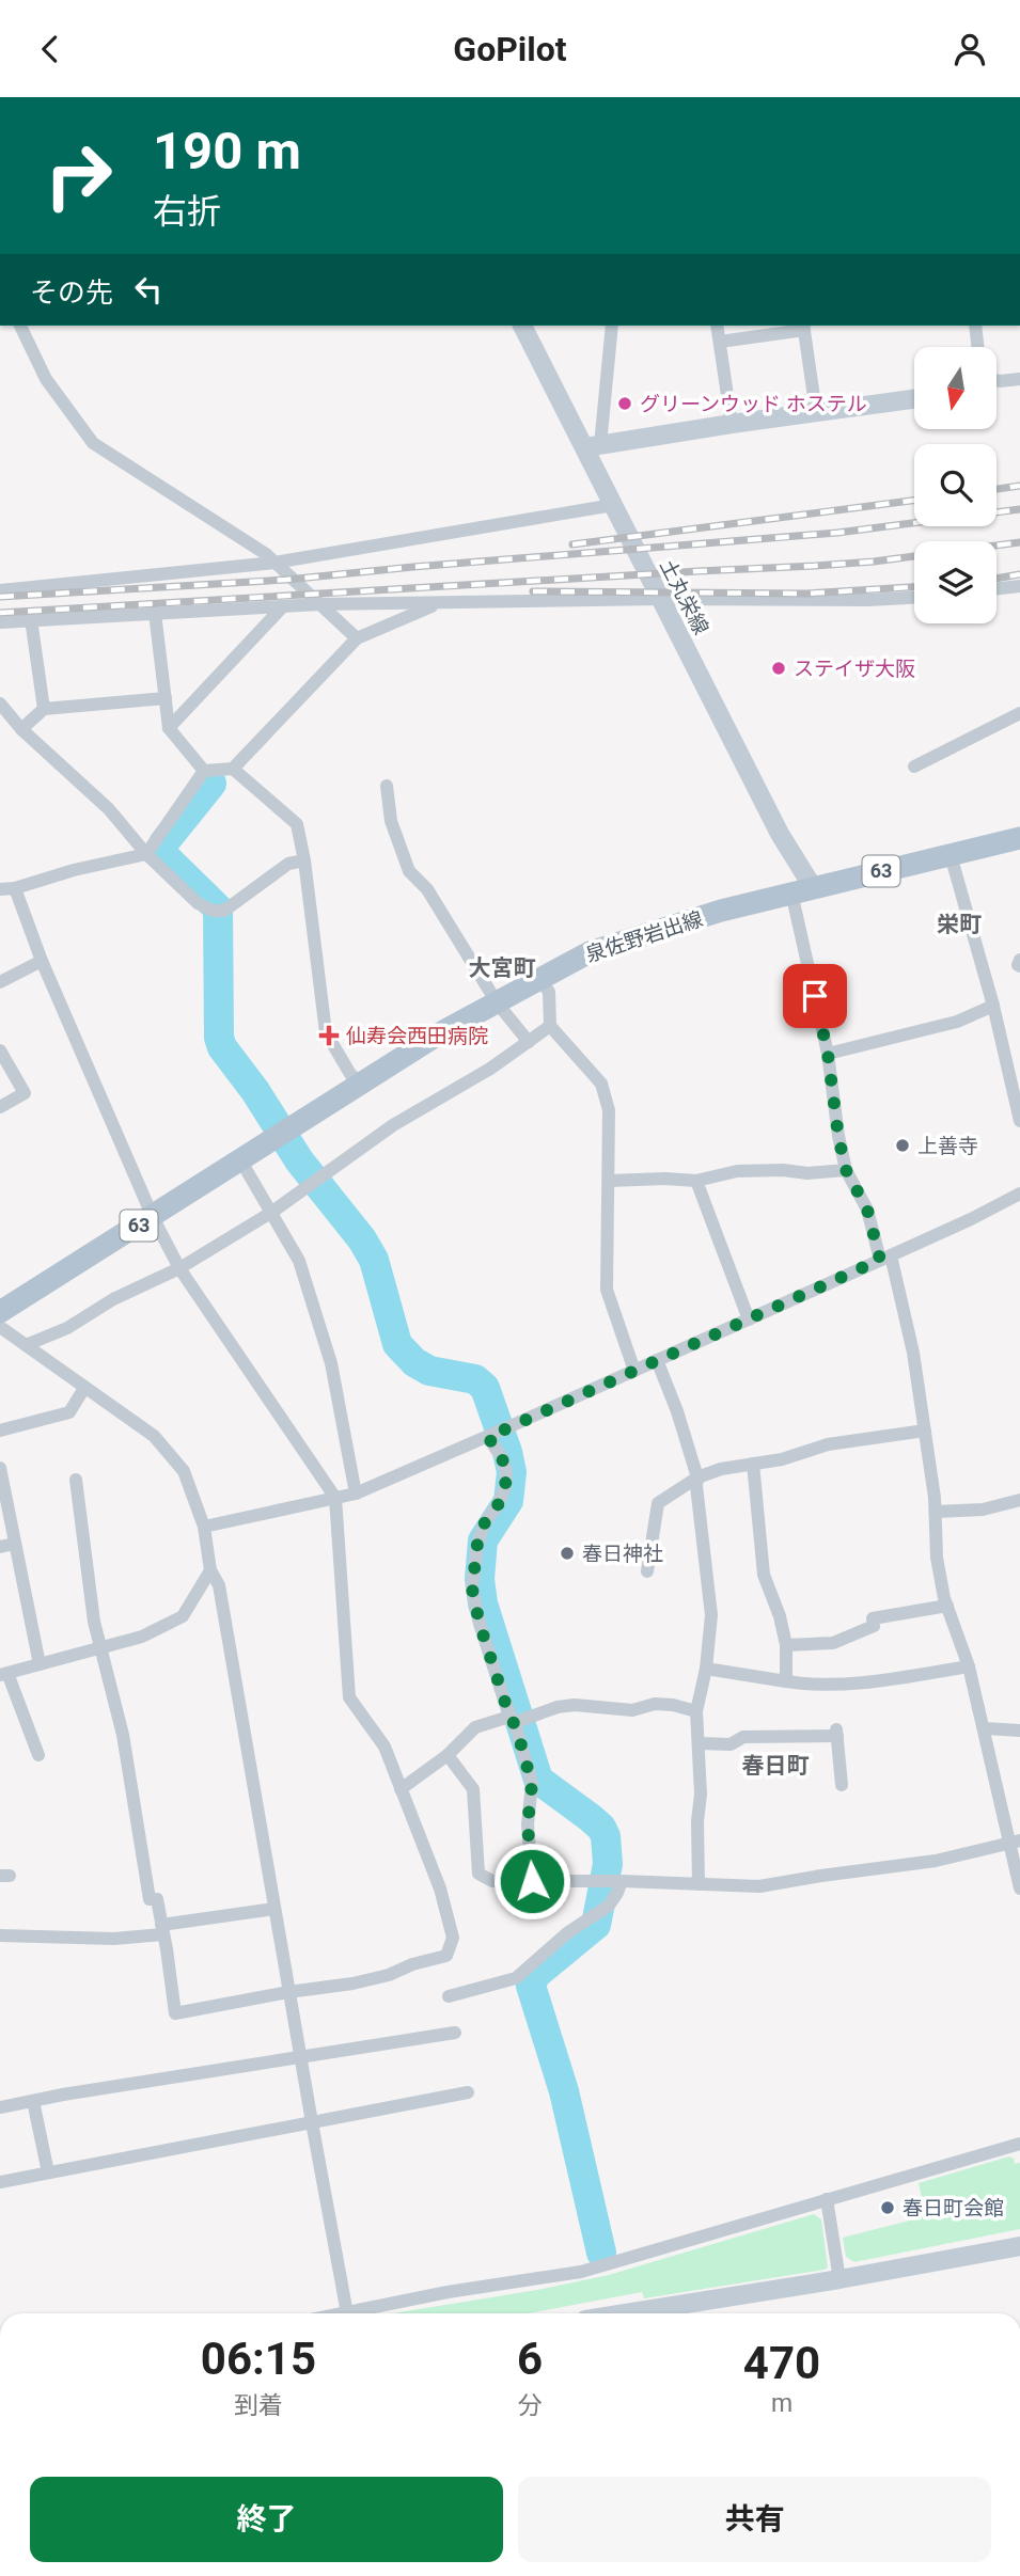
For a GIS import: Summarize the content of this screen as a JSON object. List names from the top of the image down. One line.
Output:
{"streets":{"main road":["63","泉佐野岩出線"],"street":["土丸栄線"]},"crossings":[["土丸栄線","泉佐野岩出線"]],"districts":["栄町","大宮町","春日町"],"places":{"other":["グリーンウッド ホステル","ステイザ大阪","上善寺","春日神社","春日町会館"],"health":["仙寿会西田病院"]},"north":"bottom","page":{"header":"GoPilot","turn":["190 m","右折"],"then":"その先","eta":["06:15","到着","6","分","470","m"],"buttons":["終了","共有"]}}
